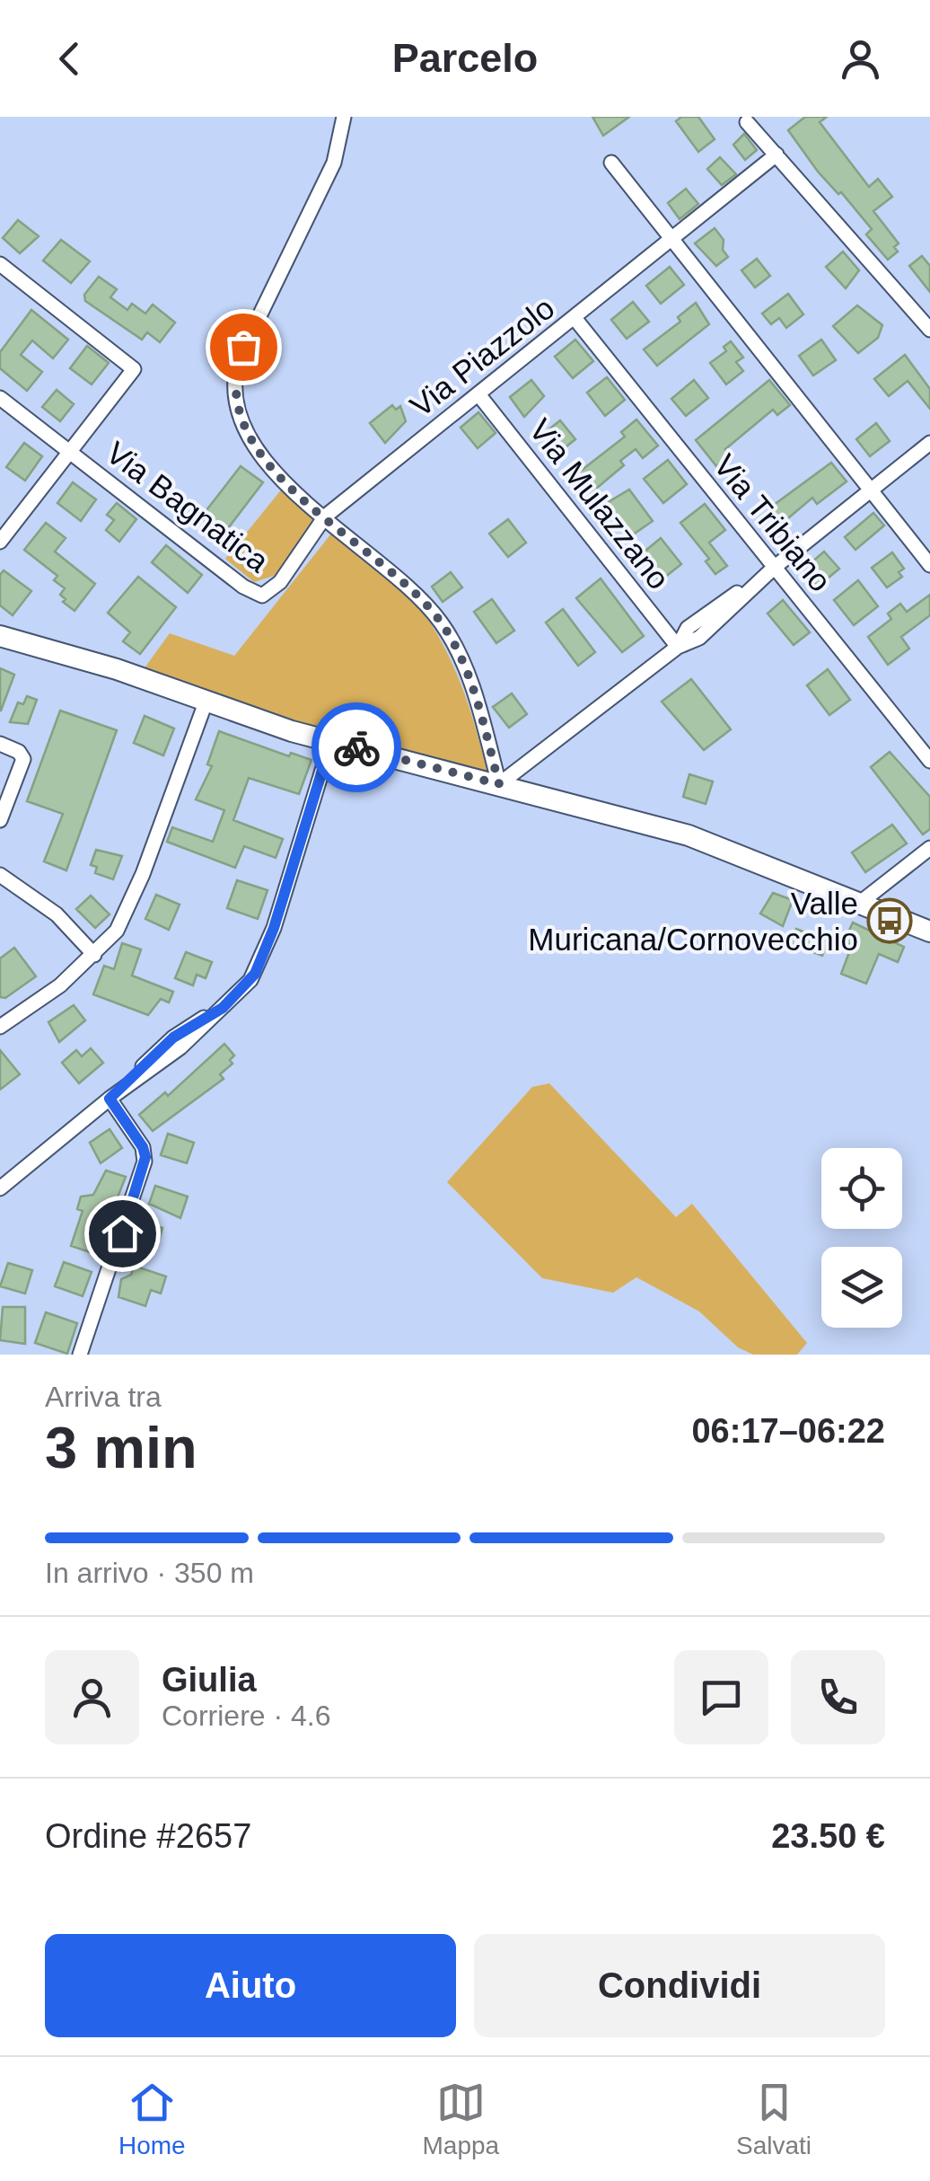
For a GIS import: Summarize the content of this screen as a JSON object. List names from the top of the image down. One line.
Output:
{"streets":{"street":["Via Piazzolo","Via Mulazzano","Via Bagnatica","Via Tribiano"]},"crossings":[["Via Piazzolo","Via Mulazzano"],["Via Piazzolo","Via Bagnatica"],["Via Piazzolo","Via Tribiano"]],"places":{"bus stop":["Valle Muricana/Cornovecchio"]},"page":{"header":"Parcelo","heading":["3 min","Arriva tra","06:17–06:22"],"panel":["Giulia","Corriere · 4.6","Ordine #2657","23.50 €"],"bar":"In arrivo · 350 m","buttons":["Aiuto","Condividi"],"tabs":["Home","Mappa","Salvati"]}}
